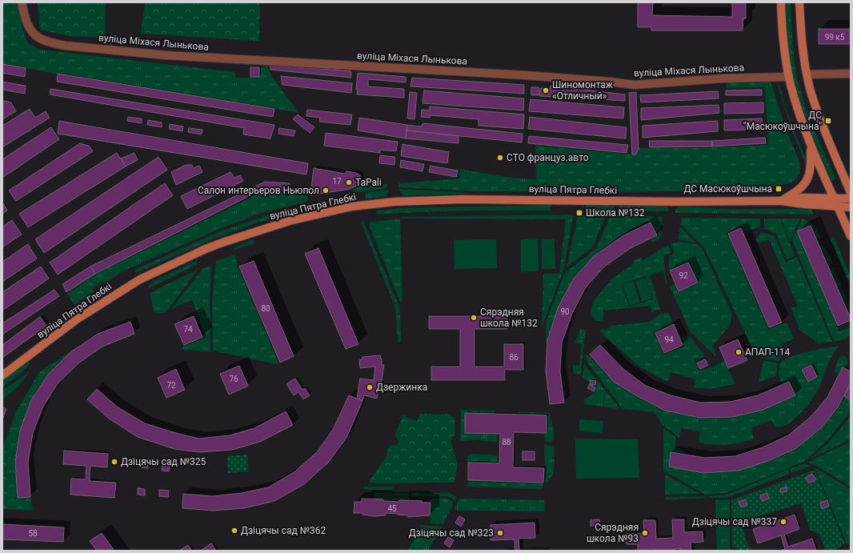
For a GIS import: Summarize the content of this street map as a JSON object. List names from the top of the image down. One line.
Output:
{"streets":{"main road":["вуліца Пятра Глебкі"],"street":["вуліца Міхася Лынькова"]},"places":{"other":["Шиномонтаж «Отличный»","СТО француз.авто","TaPali","Салон интерьеров Ньюпол","Сярэдняя школа №132","АПАП-114","Дзержинка","Дзіцячы сад №325","Дзіцячы сад №337","Дзіцячы сад №362","Дзіцячы сад №323","Сярэдняя школа №93"],"transit":["ДС \"Масюкоўшчына\"","ДС Масюкоўшчына","Школа №132"]},"house_numbers":["99 к5","17","92","80","90","74","94","86","76","72","88","45","58"]}
